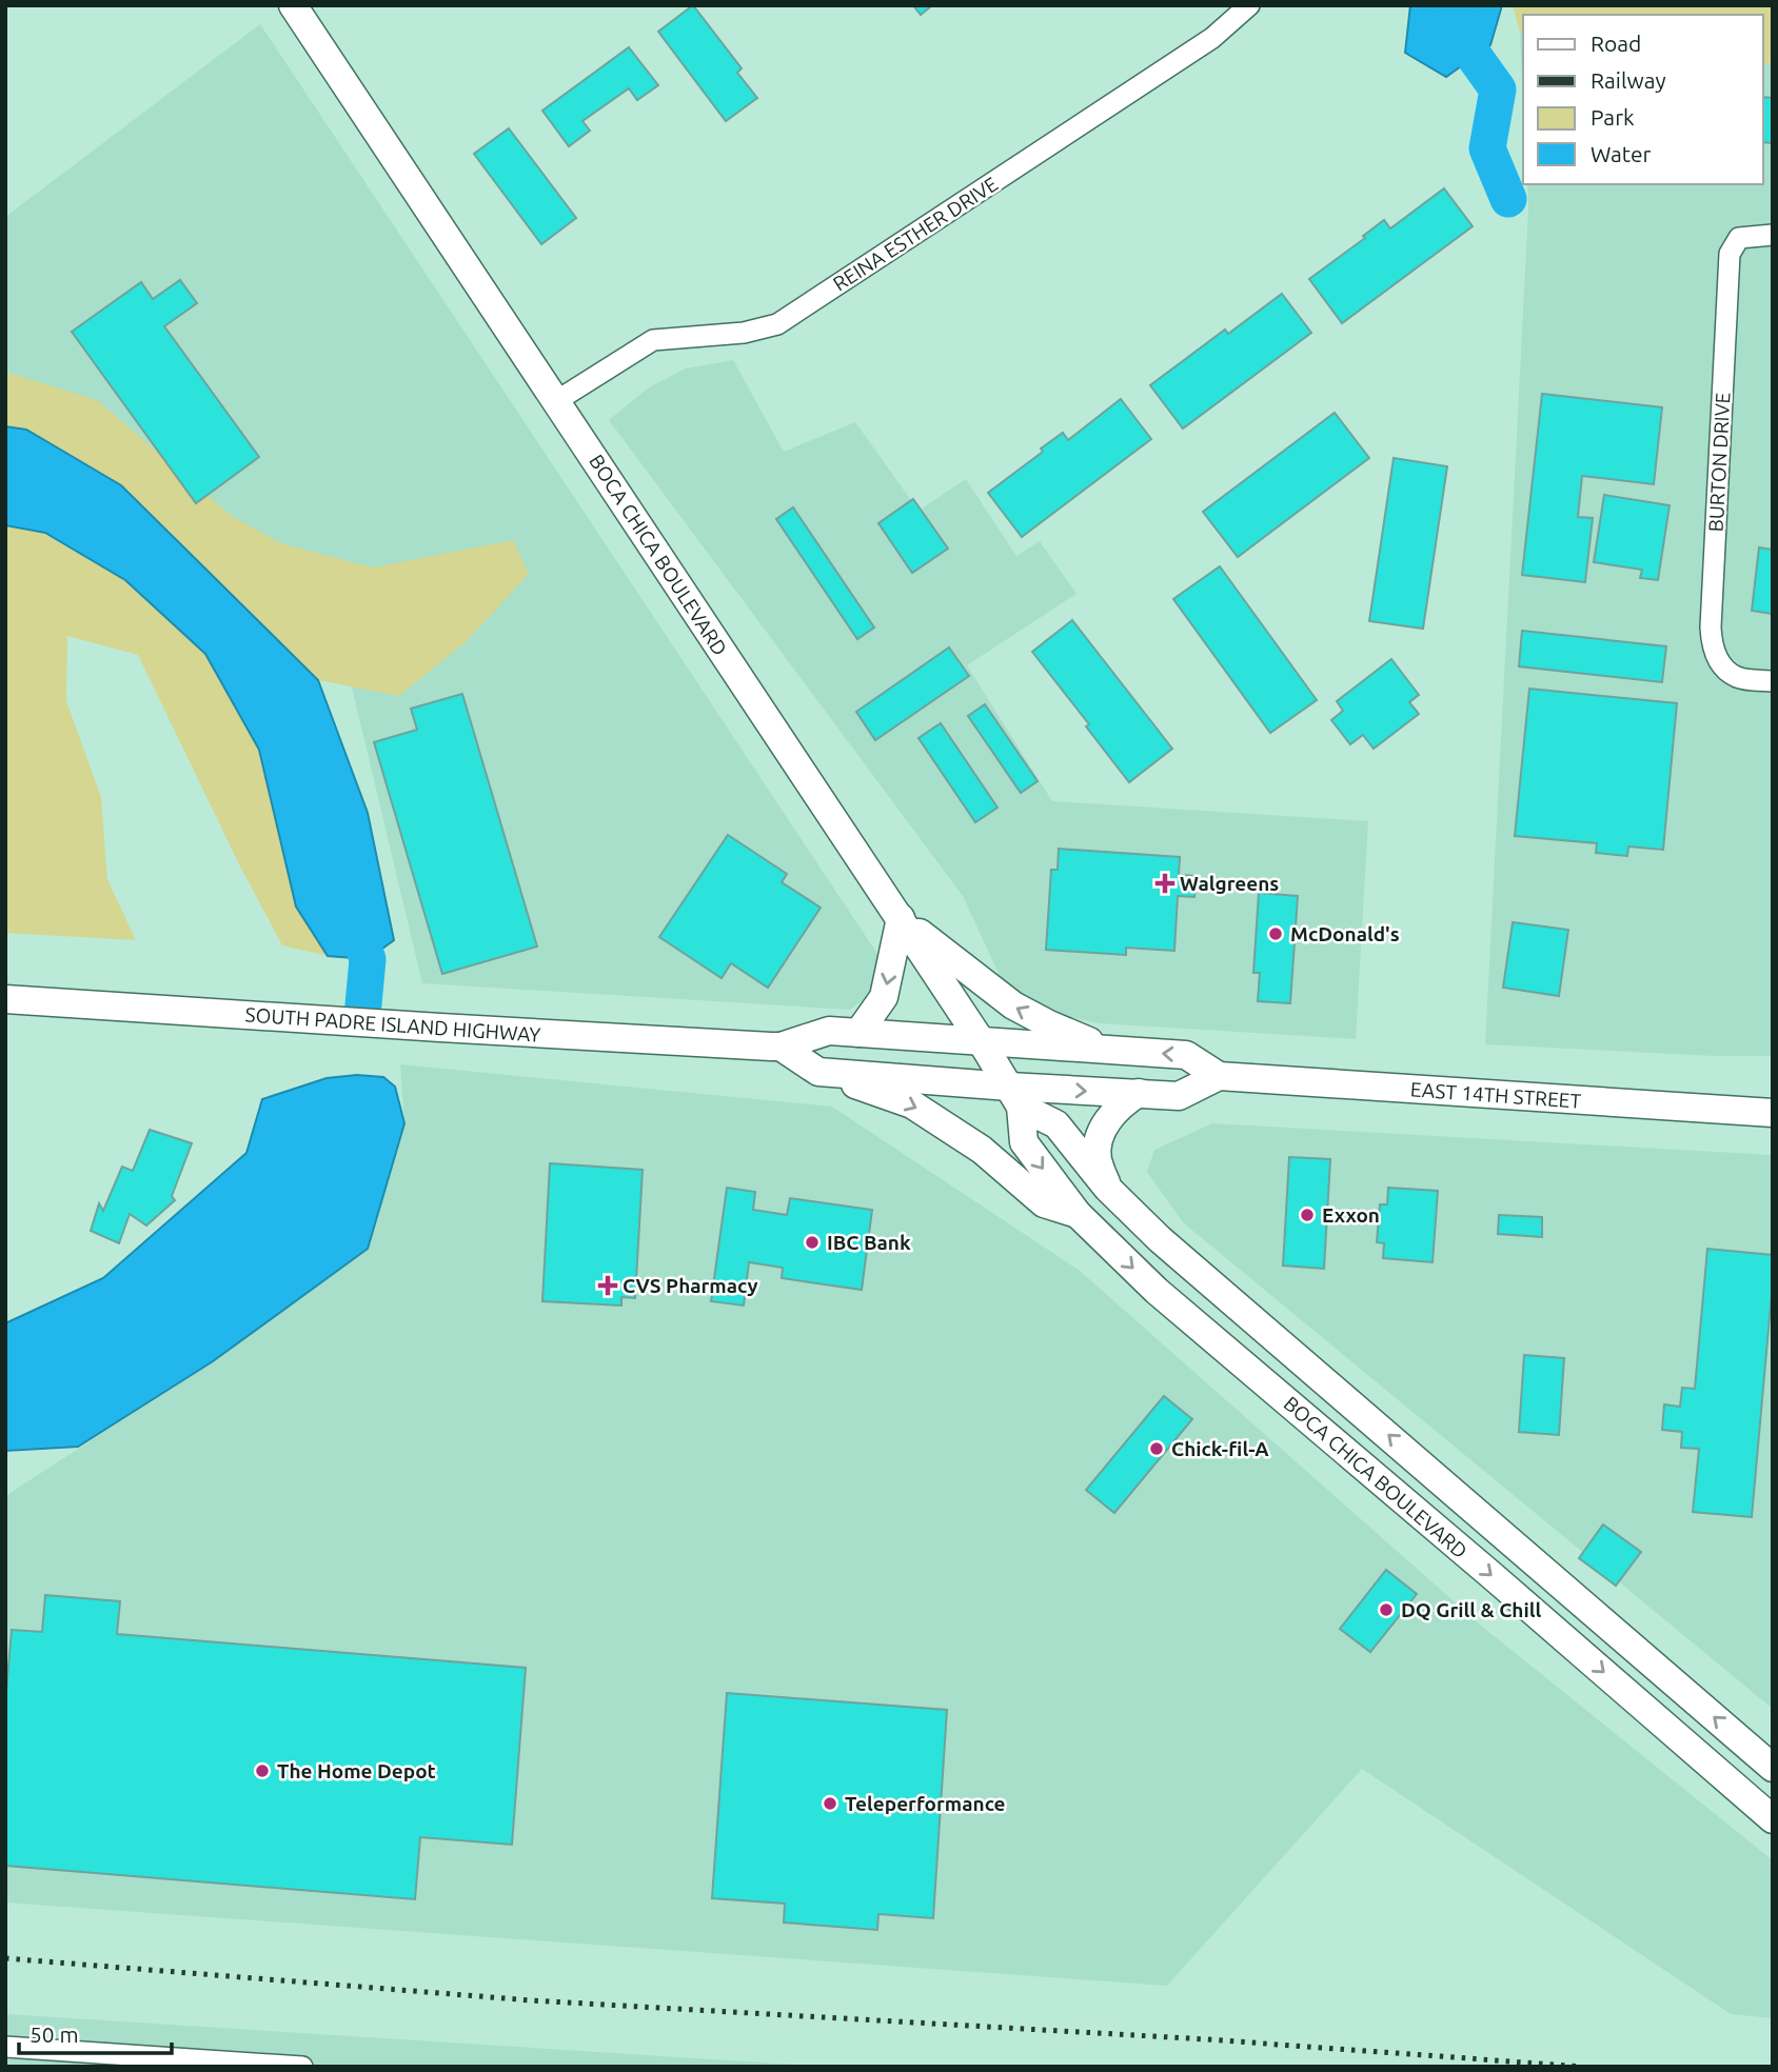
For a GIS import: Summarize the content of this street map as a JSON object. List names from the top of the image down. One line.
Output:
{"streets":{"main road":["BOCA CHICA BOULEVARD","SOUTH PADRE ISLAND HIGHWAY","EAST 14TH STREET"],"street":["REINA ESTHER DRIVE","BURTON DRIVE"]},"crossings":[["REINA ESTHER DRIVE","BOCA CHICA BOULEVARD"],["BOCA CHICA BOULEVARD","SOUTH PADRE ISLAND HIGHWAY"],["BOCA CHICA BOULEVARD","EAST 14TH STREET"],["SOUTH PADRE ISLAND HIGHWAY","EAST 14TH STREET"]],"places":{"health":["Walgreens","CVS Pharmacy"],"other":["McDonald's","Exxon","IBC Bank","Chick-fil-A","DQ Grill & Chill","The Home Depot","Teleperformance"]},"legend":["Road","Railway","Park","Water"],"scale_bar":"50 m"}
